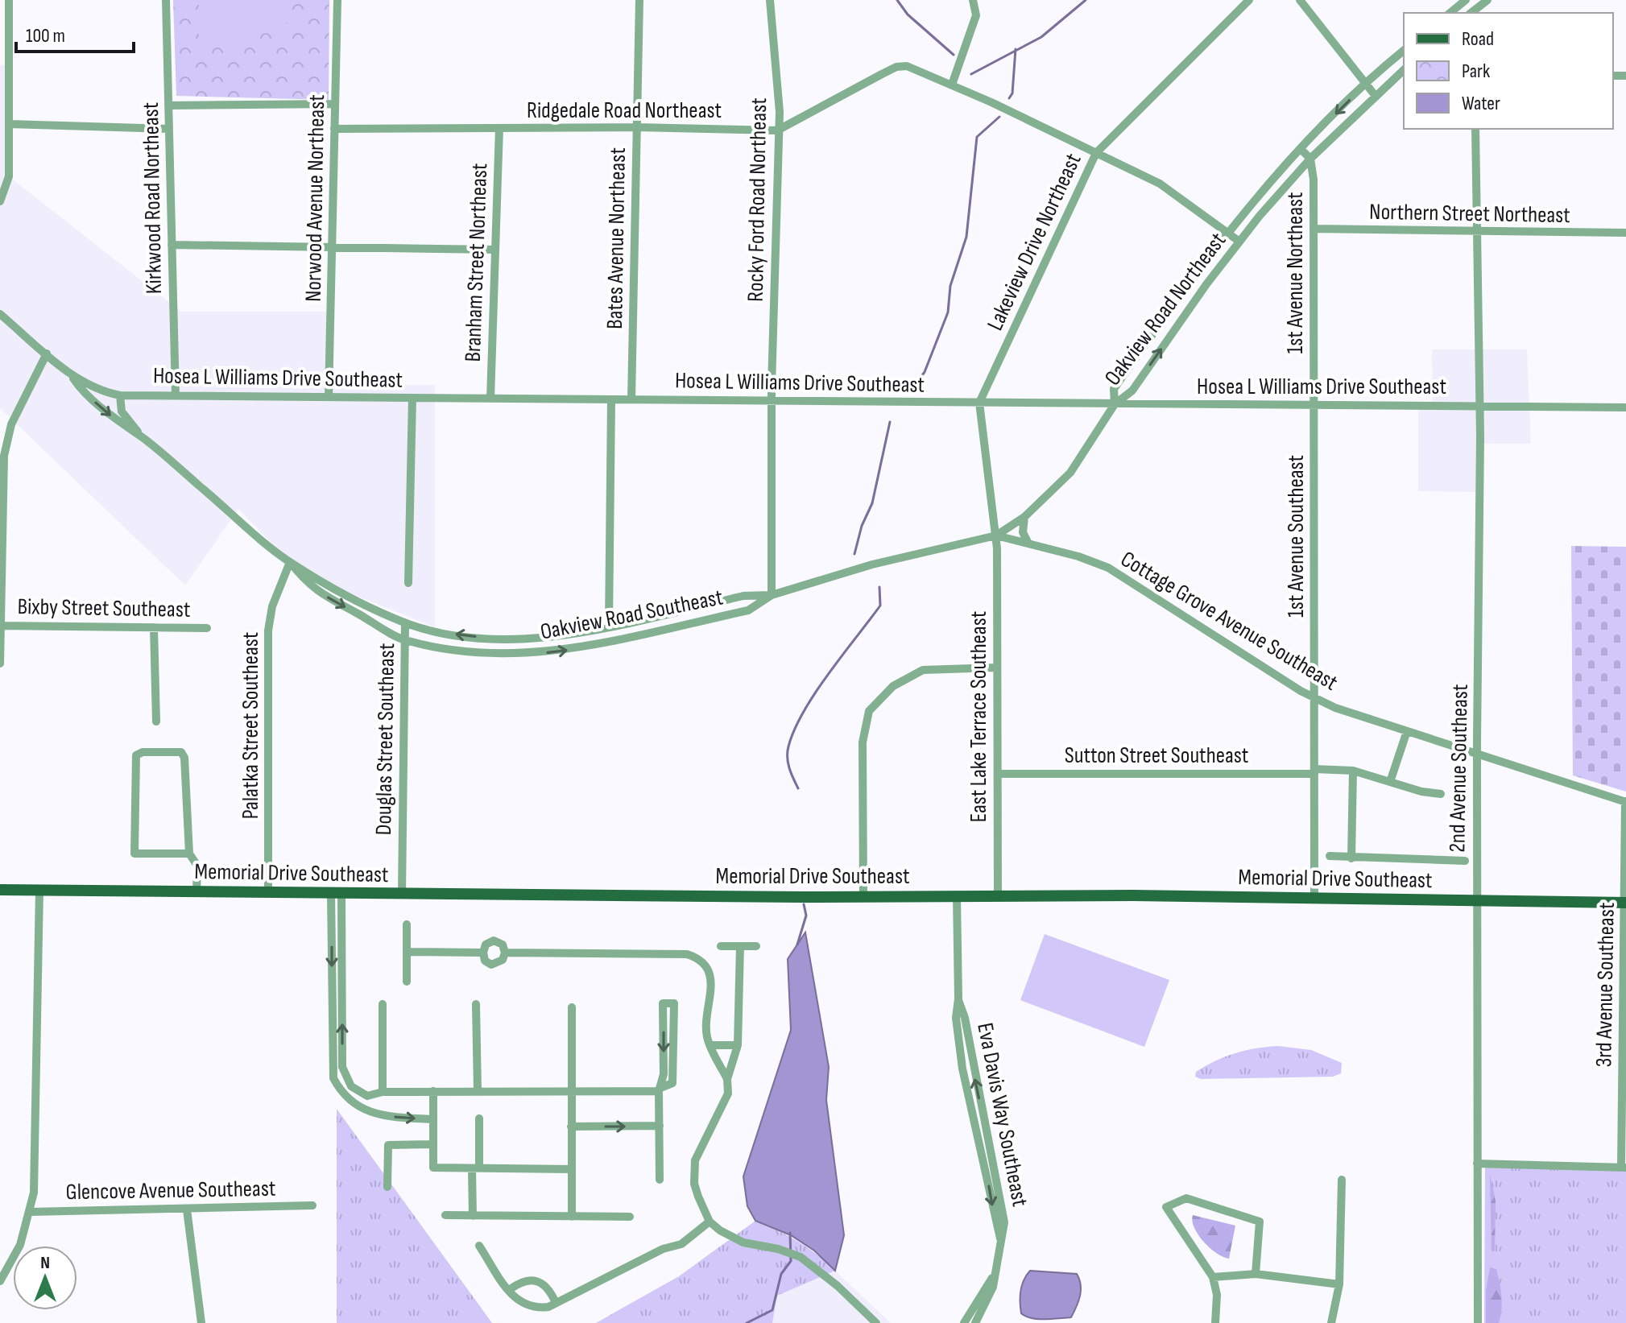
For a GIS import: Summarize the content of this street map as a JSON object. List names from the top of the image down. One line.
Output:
{"streets":{"main road":["Memorial Drive Southeast"],"street":["Ridgedale Road Northeast","Kirkwood Road Northeast","Norwood Avenue Northeast","Rocky Ford Road Northeast","Northern Street Northeast","Bates Avenue Northeast","Lakeview Drive Northeast","Branham Street Northeast","1st Avenue Northeast","Oakview Road Northeast","Hosea L Williams Drive Southeast","1st Avenue Southeast","Bixby Street Southeast","Oakview Road Southeast","Cottage Grove Avenue Southeast","East Lake Terrace Southeast","Palatka Street Southeast","Douglas Street Southeast","Sutton Street Southeast","2nd Avenue Southeast","3rd Avenue Southeast","Eva Davis Way Southeast","Glencove Avenue Southeast"]},"crossings":[["Ridgedale Road Northeast","Norwood Avenue Northeast"],["Ridgedale Road Northeast","Rocky Ford Road Northeast"],["Ridgedale Road Northeast","Bates Avenue Northeast"],["Ridgedale Road Northeast","Lakeview Drive Northeast"],["Ridgedale Road Northeast","Branham Street Northeast"],["Ridgedale Road Northeast","Oakview Road Northeast"],["Kirkwood Road Northeast","Hosea L Williams Drive Southeast"],["Norwood Avenue Northeast","Hosea L Williams Drive Southeast"],["Rocky Ford Road Northeast","Hosea L Williams Drive Southeast"],["Rocky Ford Road Northeast","Oakview Road Southeast"],["Northern Street Northeast","1st Avenue Northeast"],["Northern Street Northeast","2nd Avenue Southeast"],["Bates Avenue Northeast","Hosea L Williams Drive Southeast"],["Lakeview Drive Northeast","Hosea L Williams Drive Southeast"],["Lakeview Drive Northeast","East Lake Terrace Southeast"],["Branham Street Northeast","Hosea L Williams Drive Southeast"],["1st Avenue Northeast","Oakview Road Northeast"],["1st Avenue Northeast","Hosea L Williams Drive Southeast"],["1st Avenue Northeast","1st Avenue Southeast"],["Oakview Road Northeast","Hosea L Williams Drive Southeast"],["Oakview Road Northeast","Oakview Road Southeast"],["Hosea L Williams Drive Southeast","1st Avenue Southeast"],["Hosea L Williams Drive Southeast","Oakview Road Southeast"],["Hosea L Williams Drive Southeast","East Lake Terrace Southeast"],["Hosea L Williams Drive Southeast","2nd Avenue Southeast"],["1st Avenue Southeast","Cottage Grove Avenue Southeast"],["1st Avenue Southeast","Sutton Street Southeast"],["1st Avenue Southeast","Memorial Drive Southeast"],["Oakview Road Southeast","Cottage Grove Avenue Southeast"],["Oakview Road Southeast","East Lake Terrace Southeast"],["Oakview Road Southeast","Palatka Street Southeast"],["Oakview Road Southeast","Douglas Street Southeast"],["Cottage Grove Avenue Southeast","East Lake Terrace Southeast"],["Cottage Grove Avenue Southeast","3rd Avenue Southeast"],["East Lake Terrace Southeast","Sutton Street Southeast"],["East Lake Terrace Southeast","Memorial Drive Southeast"],["Palatka Street Southeast","Memorial Drive Southeast"],["Douglas Street Southeast","Memorial Drive Southeast"],["2nd Avenue Southeast","Memorial Drive Southeast"],["Memorial Drive Southeast","3rd Avenue Southeast"],["Memorial Drive Southeast","Eva Davis Way Southeast"]],"legend":["Road","Park","Water"],"scale_bar":"100 m","north":"top"}
